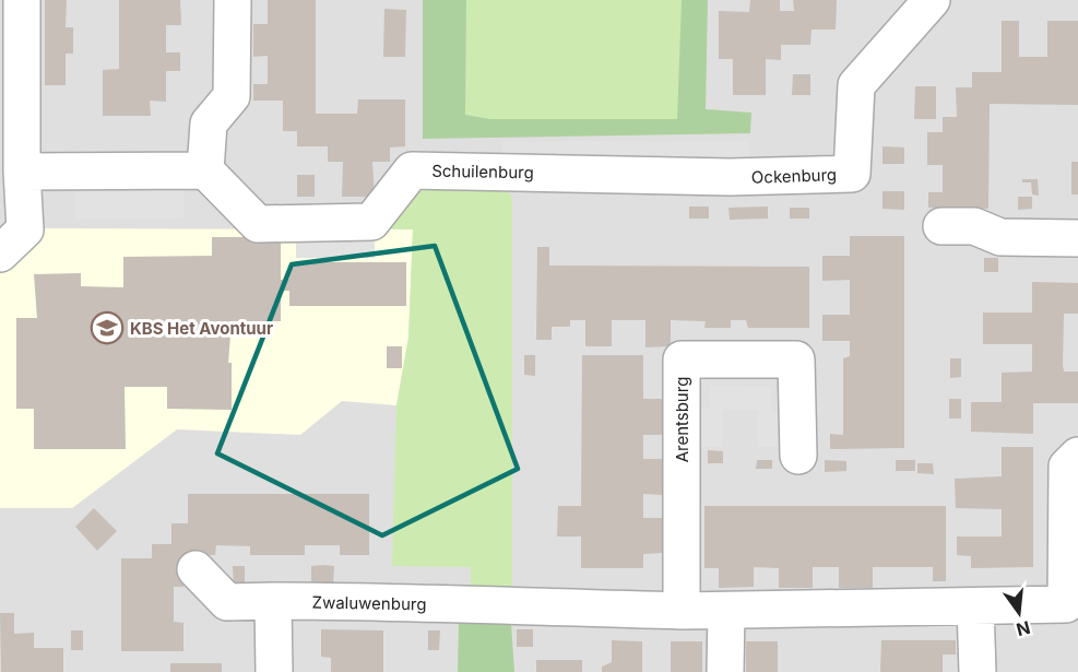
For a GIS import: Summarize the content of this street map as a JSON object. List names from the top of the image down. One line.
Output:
{"streets":{"street":["Schuilenburg","Ockenburg","Arentsburg","Zwaluwenburg"]},"crossings":[["Schuilenburg","Ockenburg"],["Arentsburg","Zwaluwenburg"]],"places":{"school or university":["KBS Het Avontuur"]},"north":"bottom"}
